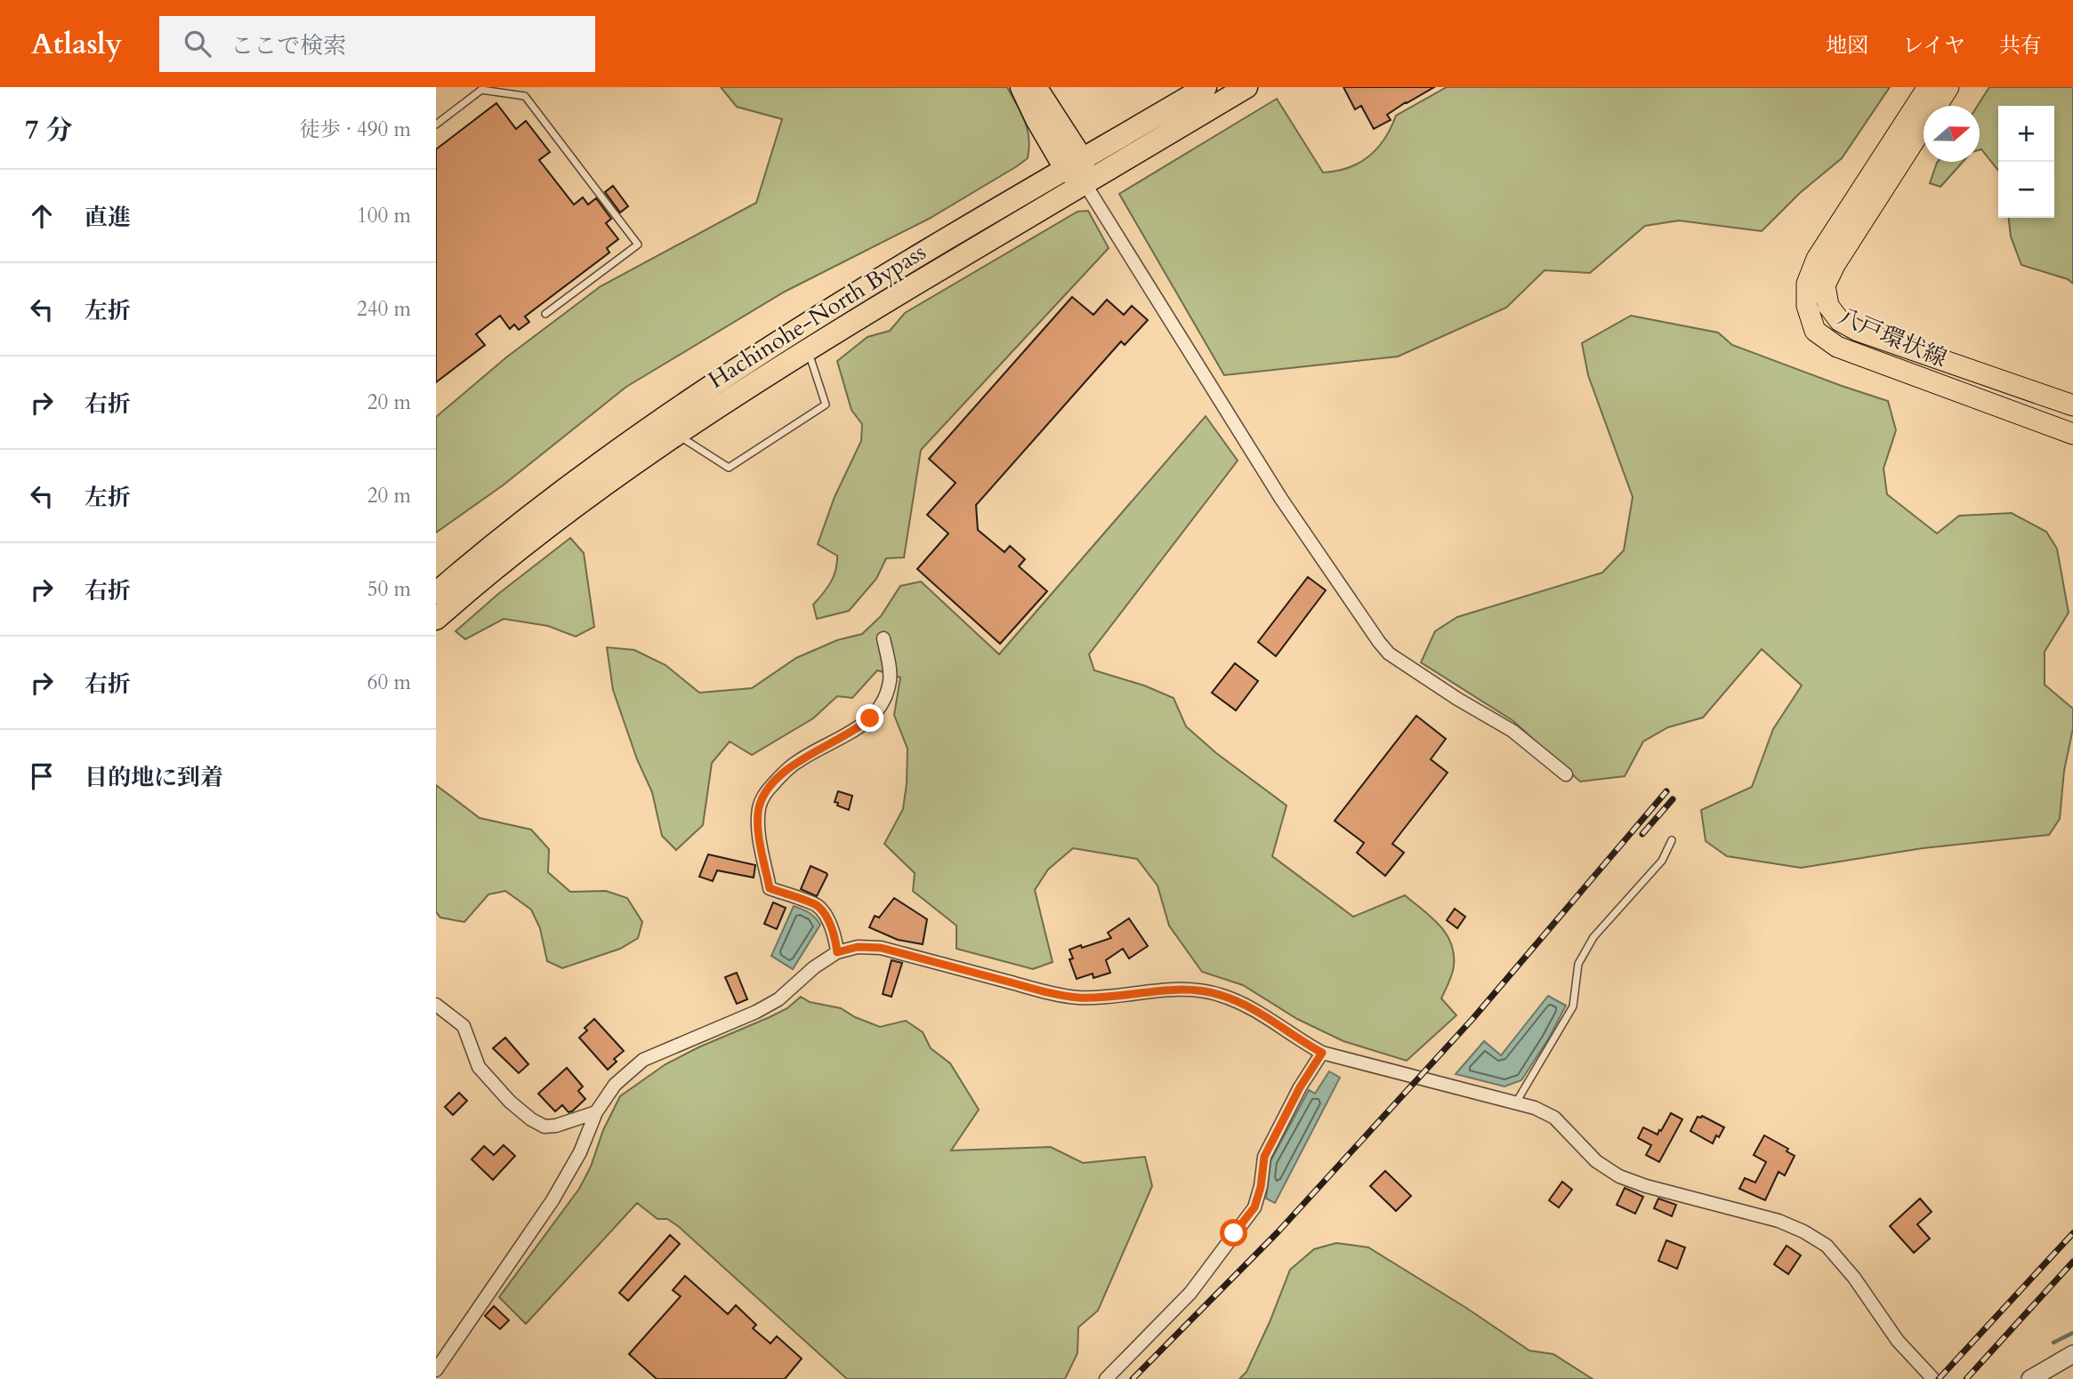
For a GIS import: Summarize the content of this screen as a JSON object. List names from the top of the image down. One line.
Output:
{"streets":{"highway":["Hachinohe-North Bypass"],"main road":["八戸環状線"]},"north":"right","page":{"header":"Atlasly","search":"ここで検索","nav":["地図","レイヤ","共有"],"heading":["7 分","徒歩 · 490 m"],"map_buttons":["+","−"],"list":[["直進","100 m"],["左折","240 m"],["右折","20 m"],["左折","20 m"],["右折","50 m"],["右折","60 m"],"目的地に到着"]}}
